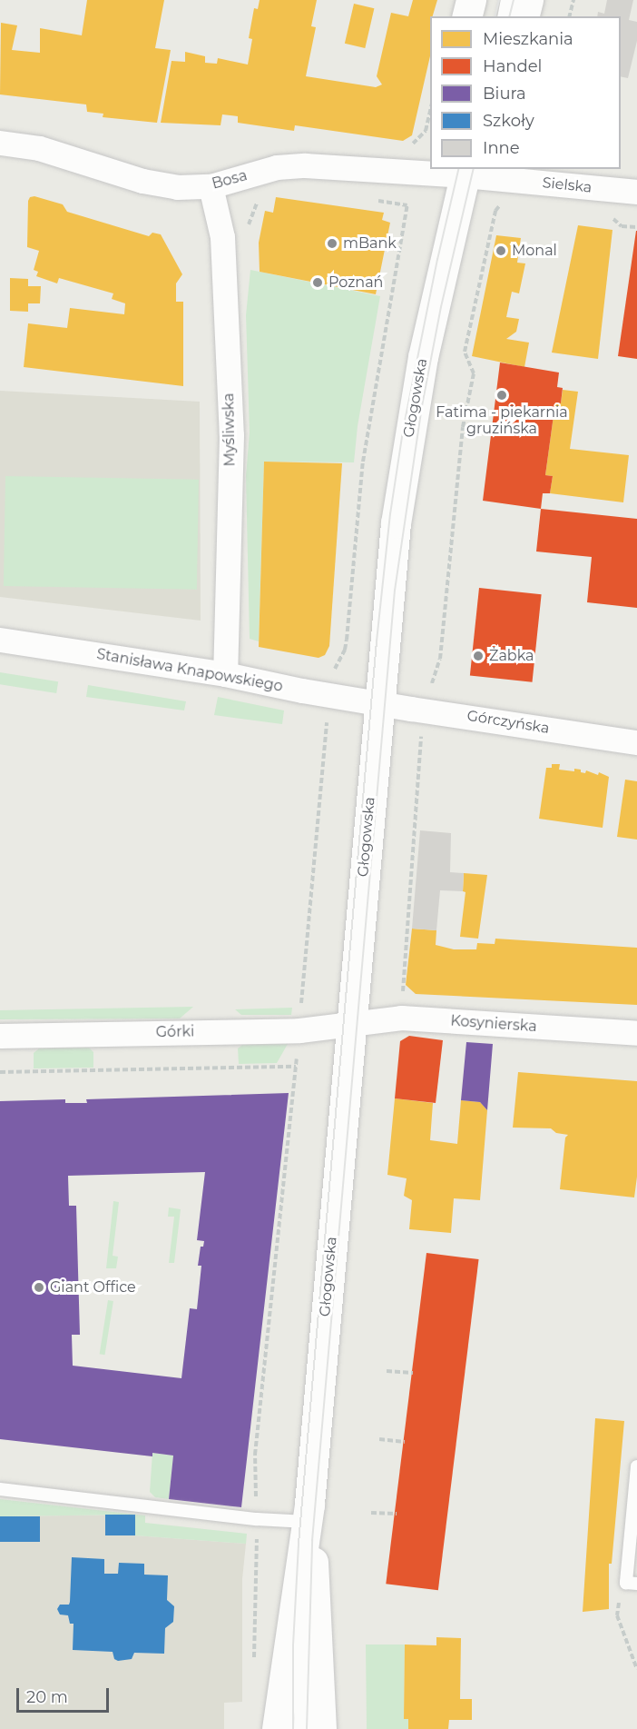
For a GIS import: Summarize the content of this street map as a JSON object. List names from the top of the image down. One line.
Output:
{"streets":{"street":["Bosa","Sielska","Głogowska","Myśliwska","Stanisława Knapowskiego","Górczyńska","Kosynierska","Górki"]},"crossings":[["Bosa","Sielska"],["Bosa","Głogowska"],["Bosa","Myśliwska"],["Sielska","Głogowska"],["Głogowska","Stanisława Knapowskiego"],["Głogowska","Górczyńska"],["Głogowska","Kosynierska"],["Głogowska","Górki"],["Myśliwska","Stanisława Knapowskiego"],["Stanisława Knapowskiego","Górczyńska"],["Kosynierska","Górki"]],"places":["mBank","Monal","Poznań","Fatima - piekarnia gruzińska","Żabka","Giant Office"],"legend":["Mieszkania","Handel","Biura","Szkoły","Inne"],"scale_bar":"20 m"}
